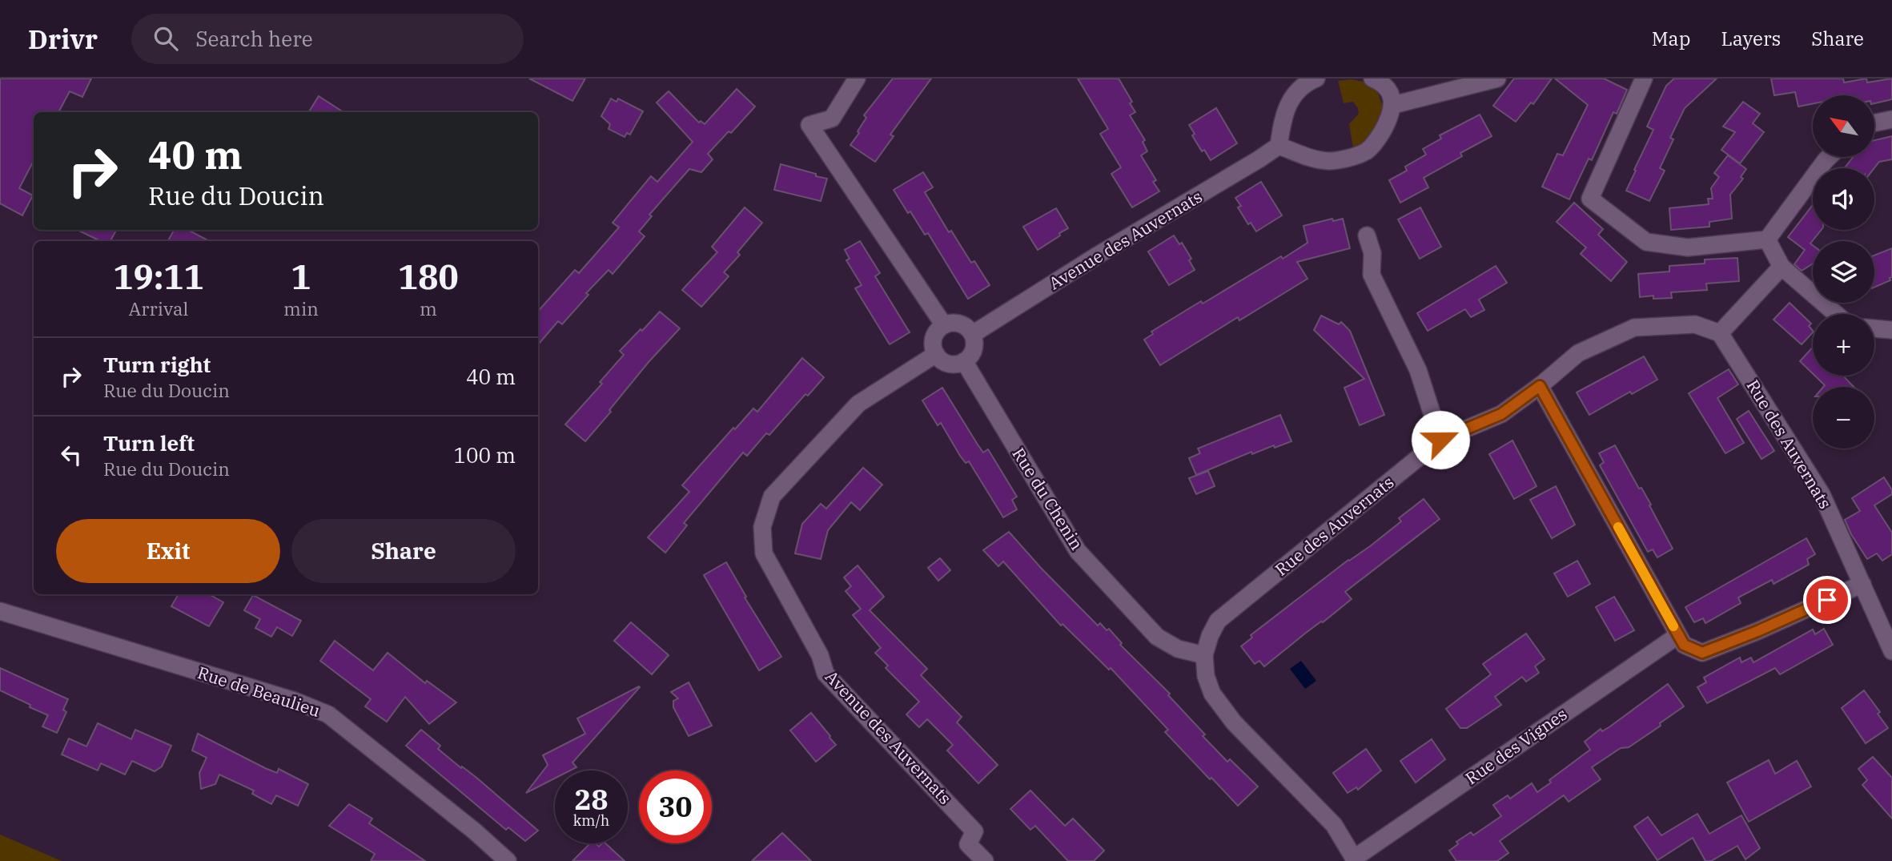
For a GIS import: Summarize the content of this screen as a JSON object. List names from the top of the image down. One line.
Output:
{"streets":{"street":["Avenue des Auvernats","Rue des Auvernats","Rue du Chenin","Rue de Beaulieu","Rue des Vignes"]},"crossings":[["Avenue des Auvernats","Rue du Chenin"],["Rue des Auvernats","Rue du Chenin"],["Rue des Auvernats","Rue des Vignes"]],"north":"top left","page":{"header":"Drivr","search":"Search here","nav":["Map","Layers","Share"],"map_buttons":["+","−"],"turn":["40 m","Rue du Doucin"],"eta":["19:11","Arrival","1","min","180","m"],"list":[{"name":"Turn right","note":"Rue du Doucin","value":"40 m"},{"name":"Turn left","note":"Rue du Doucin","value":"100 m"}],"buttons":["Exit","Share"],"speed":"28 km/h","limit":"30"}}
